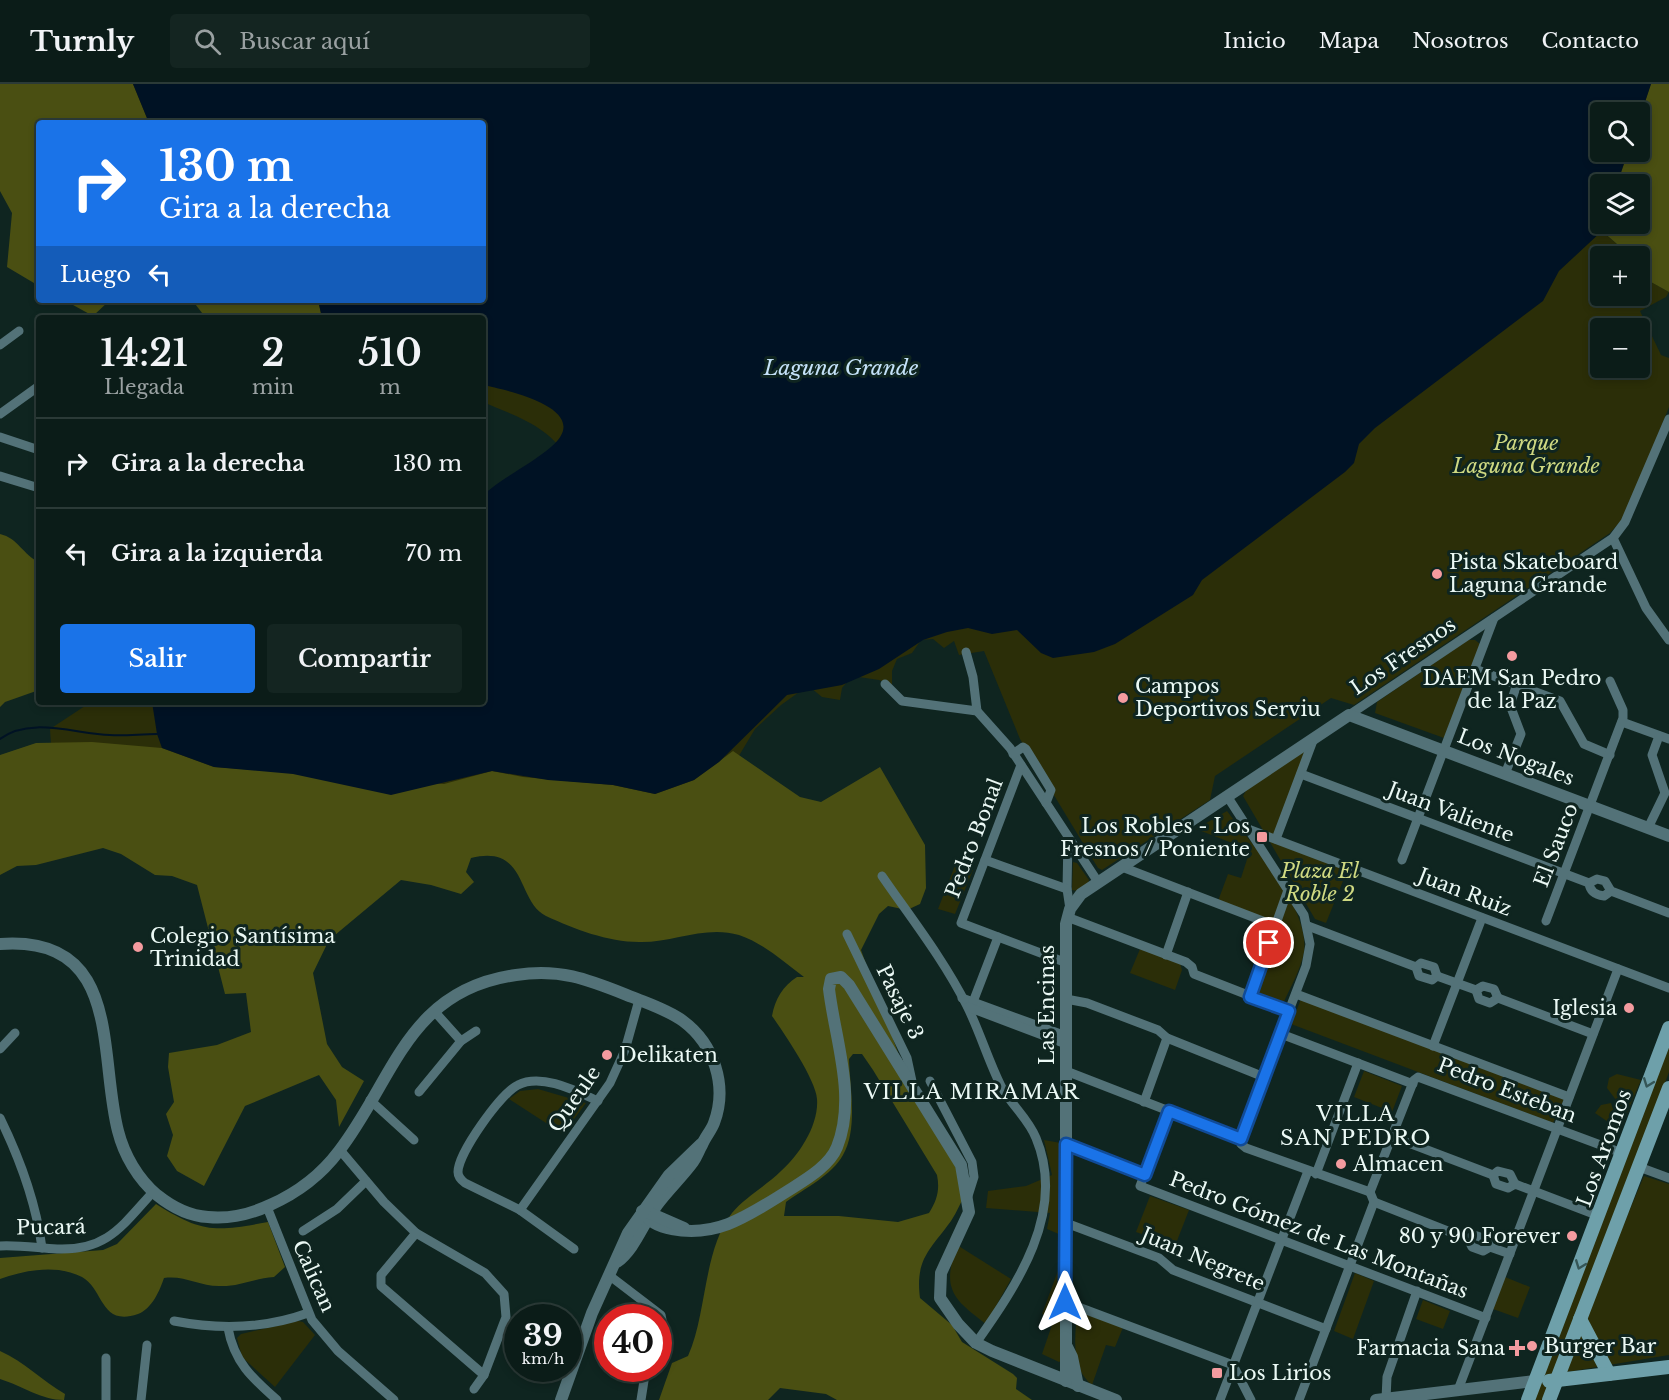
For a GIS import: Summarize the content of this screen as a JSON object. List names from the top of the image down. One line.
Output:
{"streets":{"main road":["Los Aromos"],"street":["Los Fresnos","Los Nogales","Juan Valiente","Pedro Bonal","El Sauco","Juan Ruiz","Pasaje 3","Las Encinas","Pedro Esteban","Queule","Pucará","Pedro Gómez de Las Montañas","Juan Negrete","Calican"]},"crossings":[["Los Fresnos","Los Nogales"],["Los Fresnos","Las Encinas"],["Los Nogales","El Sauco"],["Juan Valiente","El Sauco"],["Las Encinas","Pedro Gómez de Las Montañas"],["Las Encinas","Juan Negrete"],["Pedro Esteban","Los Aromos"]],"districts":["VILLA MIRAMAR","VILLA SAN PEDRO"],"water":["Laguna Grande"],"parks":["Parque Laguna Grande","Plaza El Roble 2"],"places":{"other":["Pista Skateboard Laguna Grande","DAEM San Pedro de la Paz","Campos Deportivos Serviu","Colegio Santísima Trinidad","Iglesia","Delikaten","Almacen","80 y 90 Forever","Burger Bar"],"transit":["Los Robles - Los Fresnos / Poniente","Los Lirios"],"health":["Farmacia Sana"]},"page":{"header":"Turnly","search":"Buscar aquí","nav":["Inicio","Mapa","Nosotros","Contacto"],"map_buttons":["+","−"],"turn":["130 m","Gira a la derecha"],"then":"Luego","eta":["14:21","Llegada","2","min","510","m"],"list":[{"name":"Gira a la derecha","value":"130 m"},{"name":"Gira a la izquierda","value":"70 m"}],"buttons":["Salir","Compartir"],"speed":"39 km/h","limit":"40"}}
